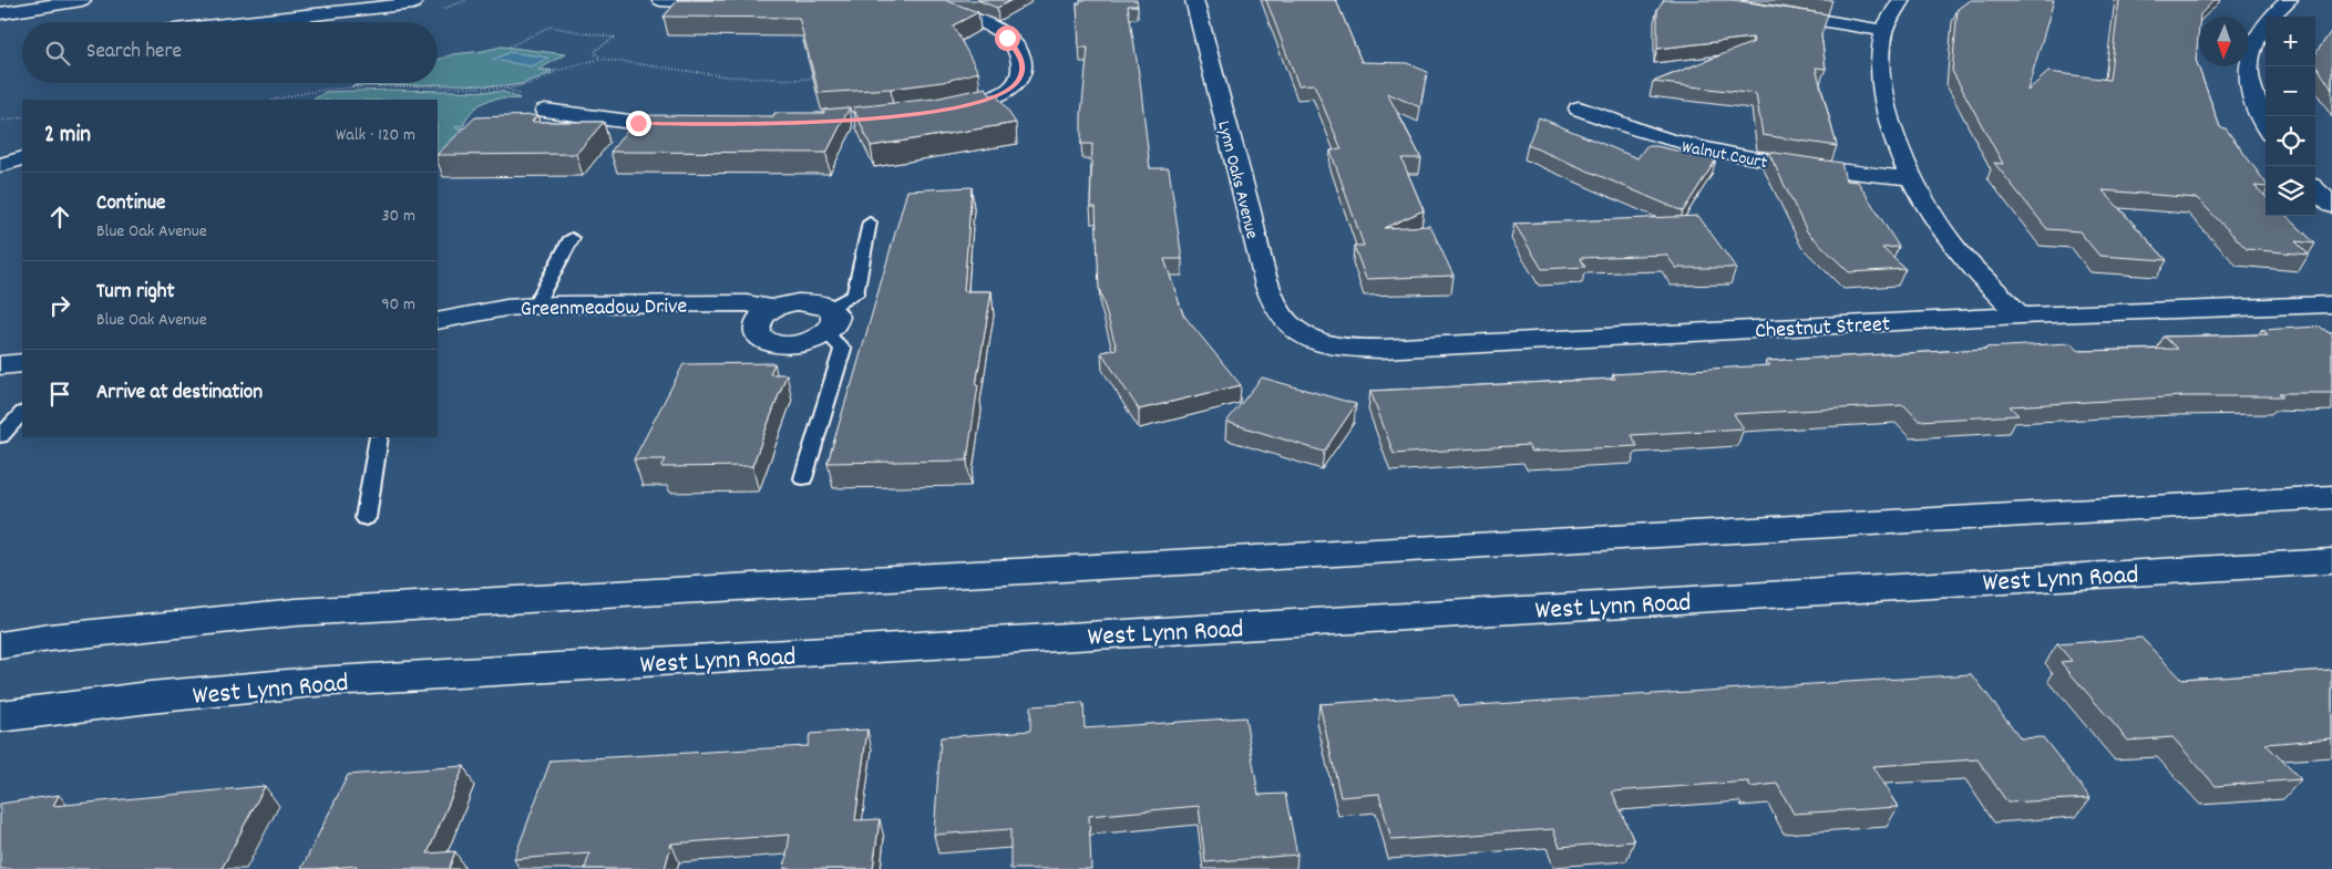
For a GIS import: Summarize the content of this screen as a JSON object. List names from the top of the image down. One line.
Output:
{"streets":{"street":["Walnut Court","Lynn Oaks Avenue","Greenmeadow Drive","Chestnut Street","West Lynn Road"]},"crossings":[["Lynn Oaks Avenue","Chestnut Street"]],"north":"bottom","page":{"map_buttons":["+","−"],"search":"Search here","heading":["2 min","Walk · 120 m"],"list":[["Continue","Blue Oak Avenue","30 m"],["Turn right","Blue Oak Avenue","90 m"],"Arrive at destination"]}}
